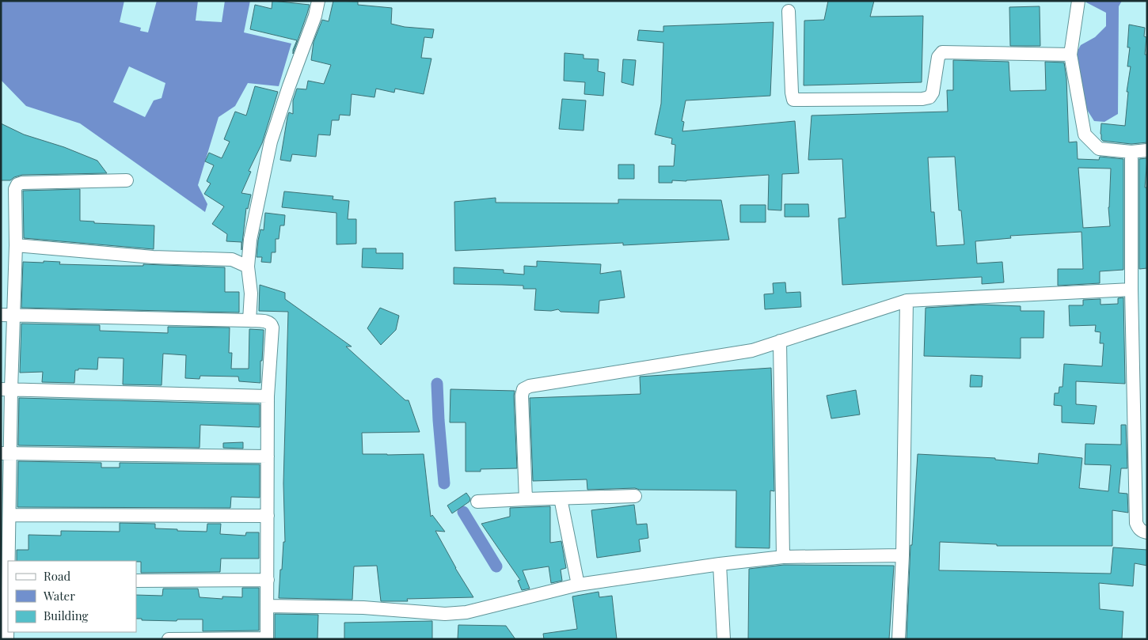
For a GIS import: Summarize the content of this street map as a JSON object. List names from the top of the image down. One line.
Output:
{"legend":["Road","Water","Building"]}
